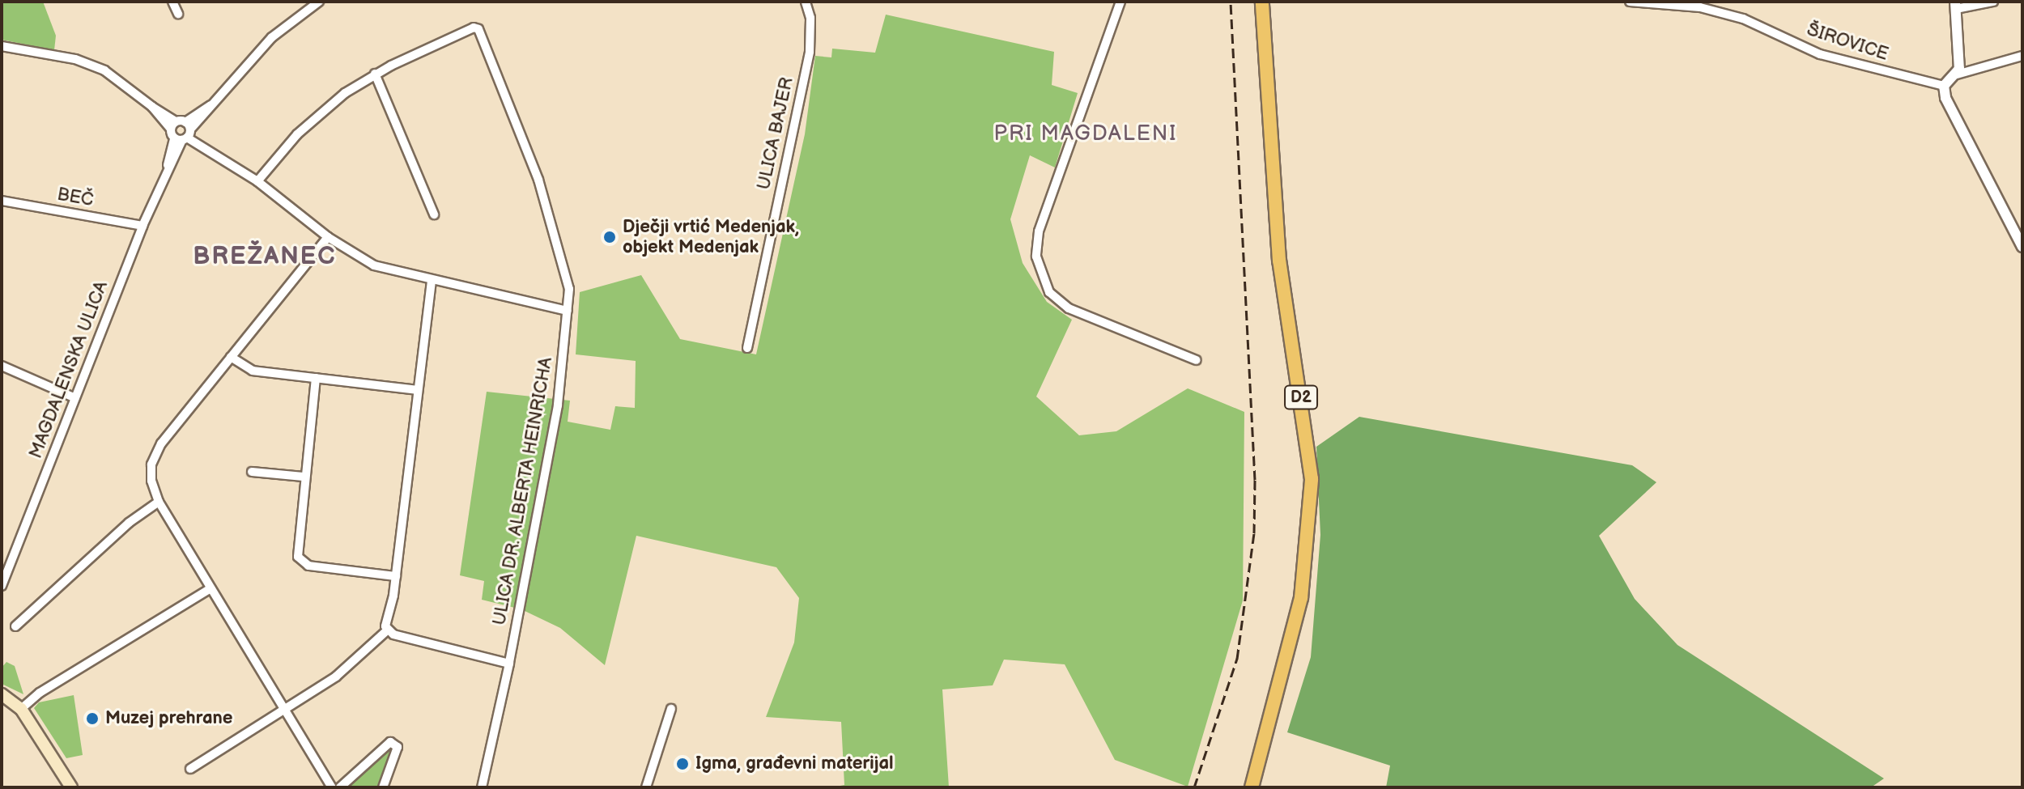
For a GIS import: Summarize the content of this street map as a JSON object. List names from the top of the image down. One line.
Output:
{"streets":{"main road":["D2"],"street":["ŠIROVICE","ULICA BAJER","BEČ","MAGDALENSKA ULICA","ULICA DR. ALBERTA HEINRICHA"]},"crossings":[["BEČ","MAGDALENSKA ULICA"]],"districts":["PRI MAGDALENI","BREŽANEC"],"places":["Dječji vrtić Medenjak, objekt Medenjak","Muzej prehrane","Igma, građevni materijal"]}
